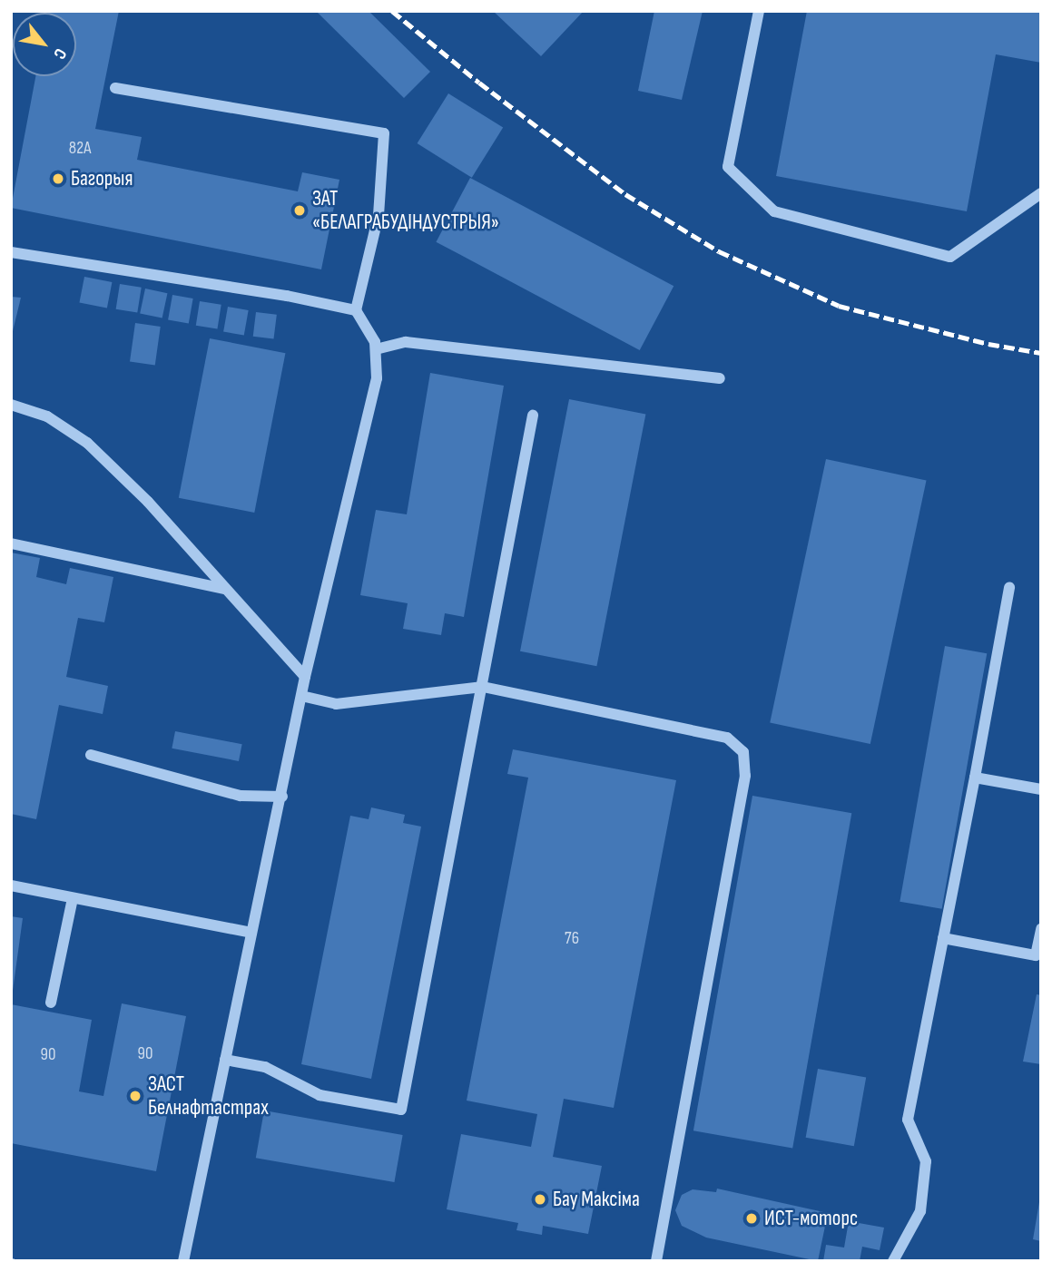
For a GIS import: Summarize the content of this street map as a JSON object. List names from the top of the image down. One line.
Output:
{"places":["Багорыя","ЗАТ «БЕЛАГРАБУДIНДУСТРЫЯ»","ЗАСТ Белнафтастрах","Бау Максіма","ИСТ-моторс"],"house_numbers":["82А","76","90","90"],"north":"bottom right"}
